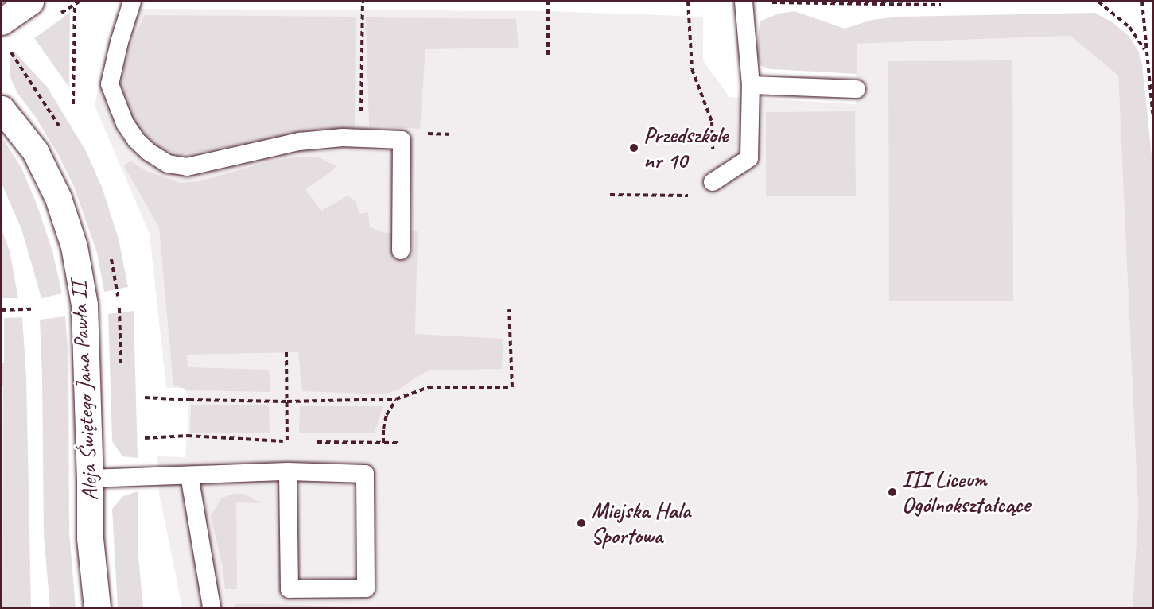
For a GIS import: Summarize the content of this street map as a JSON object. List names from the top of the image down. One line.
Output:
{"streets":{"street":["Aleja Świętego Jana Pawła II"]},"places":["Przedszkole nr 10","III Liceum Ogólnokształcące","Miejska Hala Sportowa"]}
